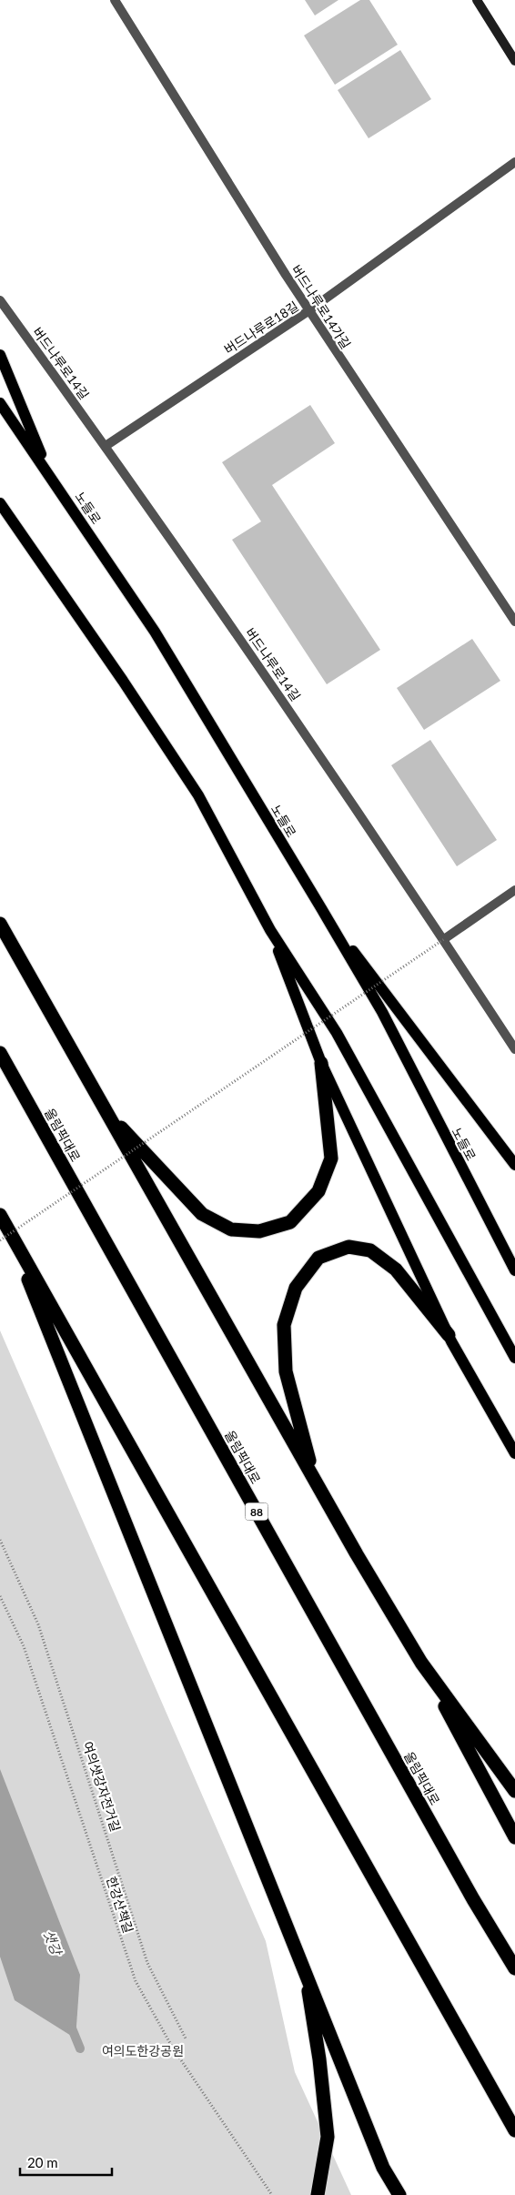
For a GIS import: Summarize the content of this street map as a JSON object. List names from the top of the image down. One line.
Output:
{"streets":{"highway":["올림픽대로","88"],"main road":["노들로"],"street":["버드나루로14가길","버드나루로18길","버드나루로14길"],"path":["여의샛강자전거길","한강산책길"]},"crossings":[["버드나루로14가길","버드나루로18길"],["버드나루로18길","버드나루로14길"]],"water":["샛강"],"parks":["여의도한강공원"],"scale_bar":"20 m"}
